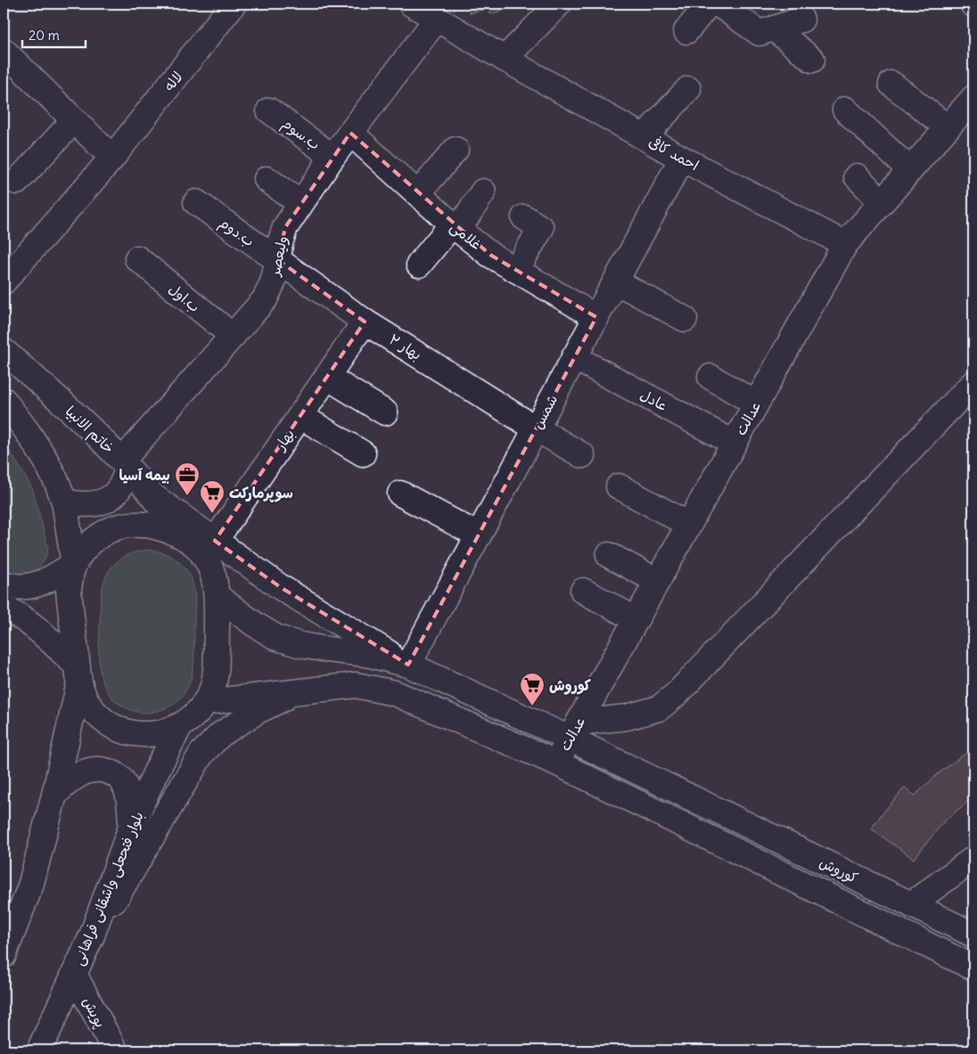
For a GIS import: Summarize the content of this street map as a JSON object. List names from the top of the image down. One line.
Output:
{"streets":{"street":["لاله","ب.سوم","احمد کافی","ب.دوم","غلامی","ولیعصر","ب.اول","بهار ۲","عادل","شمس","عدالت","خاتم الانبیا","بهار","کوروش","بلوار فتحعلی واشقانی فراهانی","پویش"]},"crossings":[["ب.سوم","ولیعصر"],["احمد کافی","ولیعصر"],["احمد کافی","شمس"],["احمد کافی","عدالت"],["ب.دوم","ولیعصر"],["ب.دوم","بهار ۲"],["غلامی","ولیعصر"],["غلامی","شمس"],["ولیعصر","ب.اول"],["ولیعصر","بهار ۲"],["ولیعصر","خاتم الانبیا"],["بهار ۲","شمس"],["بهار ۲","بهار"],["عادل","شمس"],["عادل","عدالت"],["شمس","کوروش"],["عدالت","کوروش"],["بلوار فتحعلی واشقانی فراهانی","پویش"]],"places":{"office":["بیمه آسیا"],"supermarket":["سوپرمارکت","کوروش"]},"scale_bar":"20 m"}
